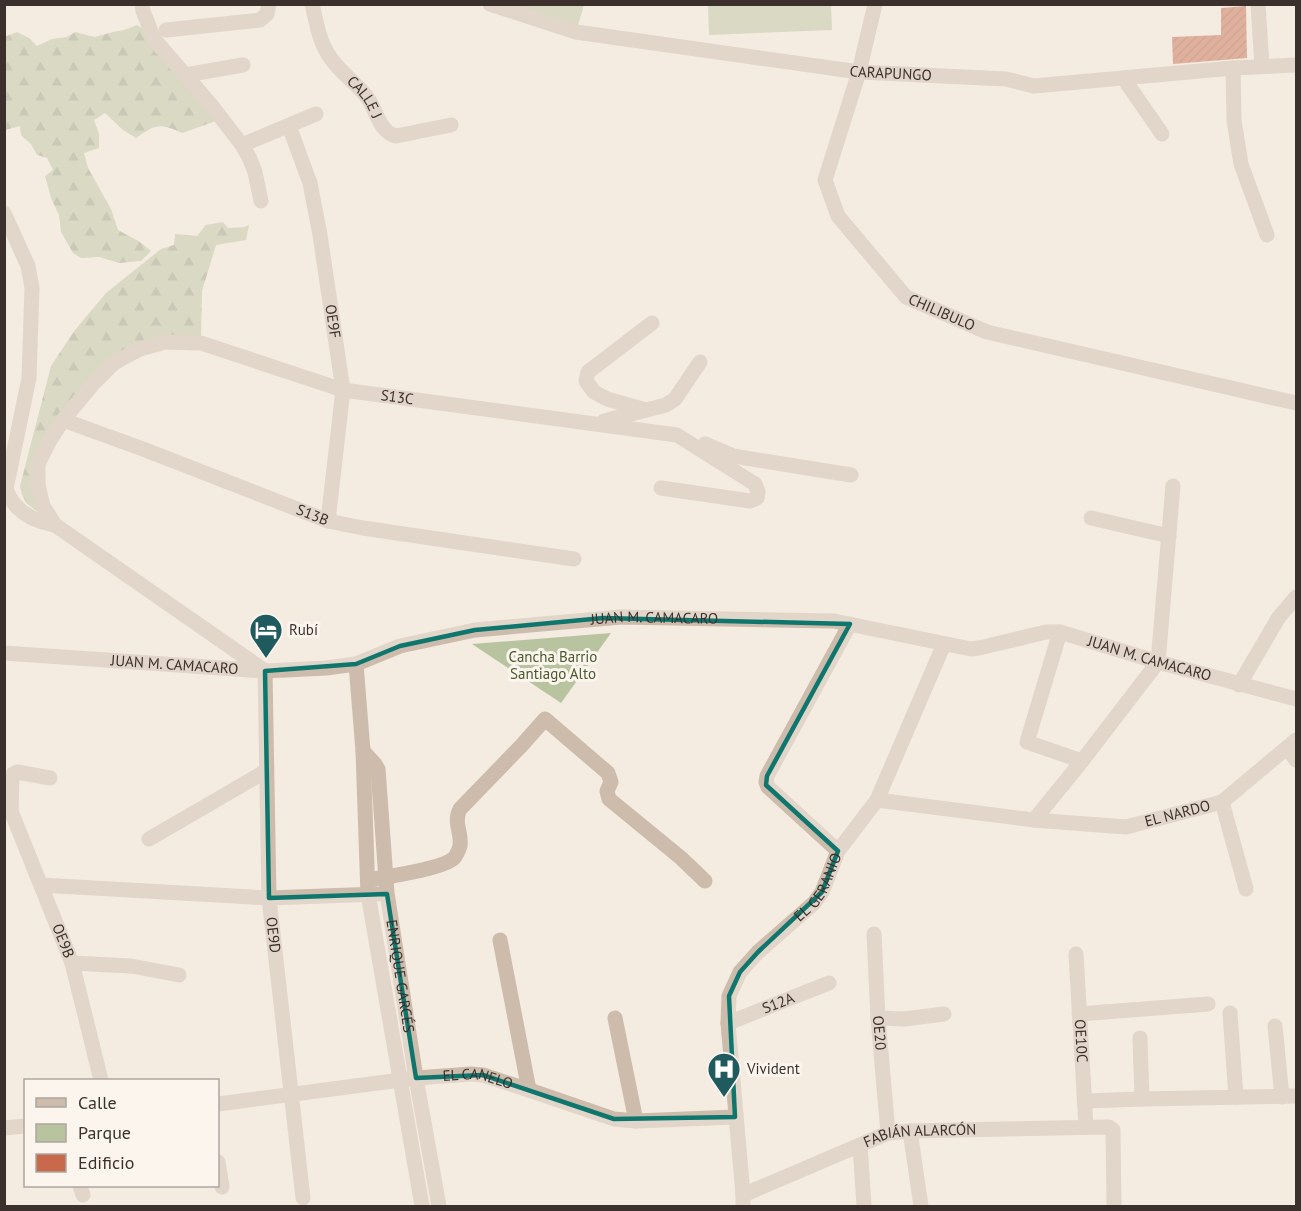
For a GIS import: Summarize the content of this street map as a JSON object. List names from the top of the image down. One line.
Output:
{"streets":{"street":["CARAPUNGO","CALLE J","CHILIBULO","OE9F","S13C","S13B","JUAN M. CAMACARO","EL NARDO","EL GERANIO","OE9D","OE9B","ENRIQUE GARCÉS","S12A","OE20","OE10C","EL CANELO","FABIÁN ALARCÓN"]},"crossings":[["CARAPUNGO","CHILIBULO"],["OE9F","S13C"],["OE9F","S13B"],["S13C","S13B"],["JUAN M. CAMACARO","EL GERANIO"],["JUAN M. CAMACARO","OE9D"],["JUAN M. CAMACARO","ENRIQUE GARCÉS"],["EL GERANIO","S12A"],["EL GERANIO","EL CANELO"],["EL GERANIO","FABIÁN ALARCÓN"],["OE9D","EL CANELO"],["ENRIQUE GARCÉS","EL CANELO"],["OE20","FABIÁN ALARCÓN"],["OE10C","FABIÁN ALARCÓN"]],"parks":["Cancha Barrio Santiago Alto"],"places":{"hotel":["Rubí"],"hospital":["Vivident"]},"legend":["Calle","Parque","Edificio"]}
